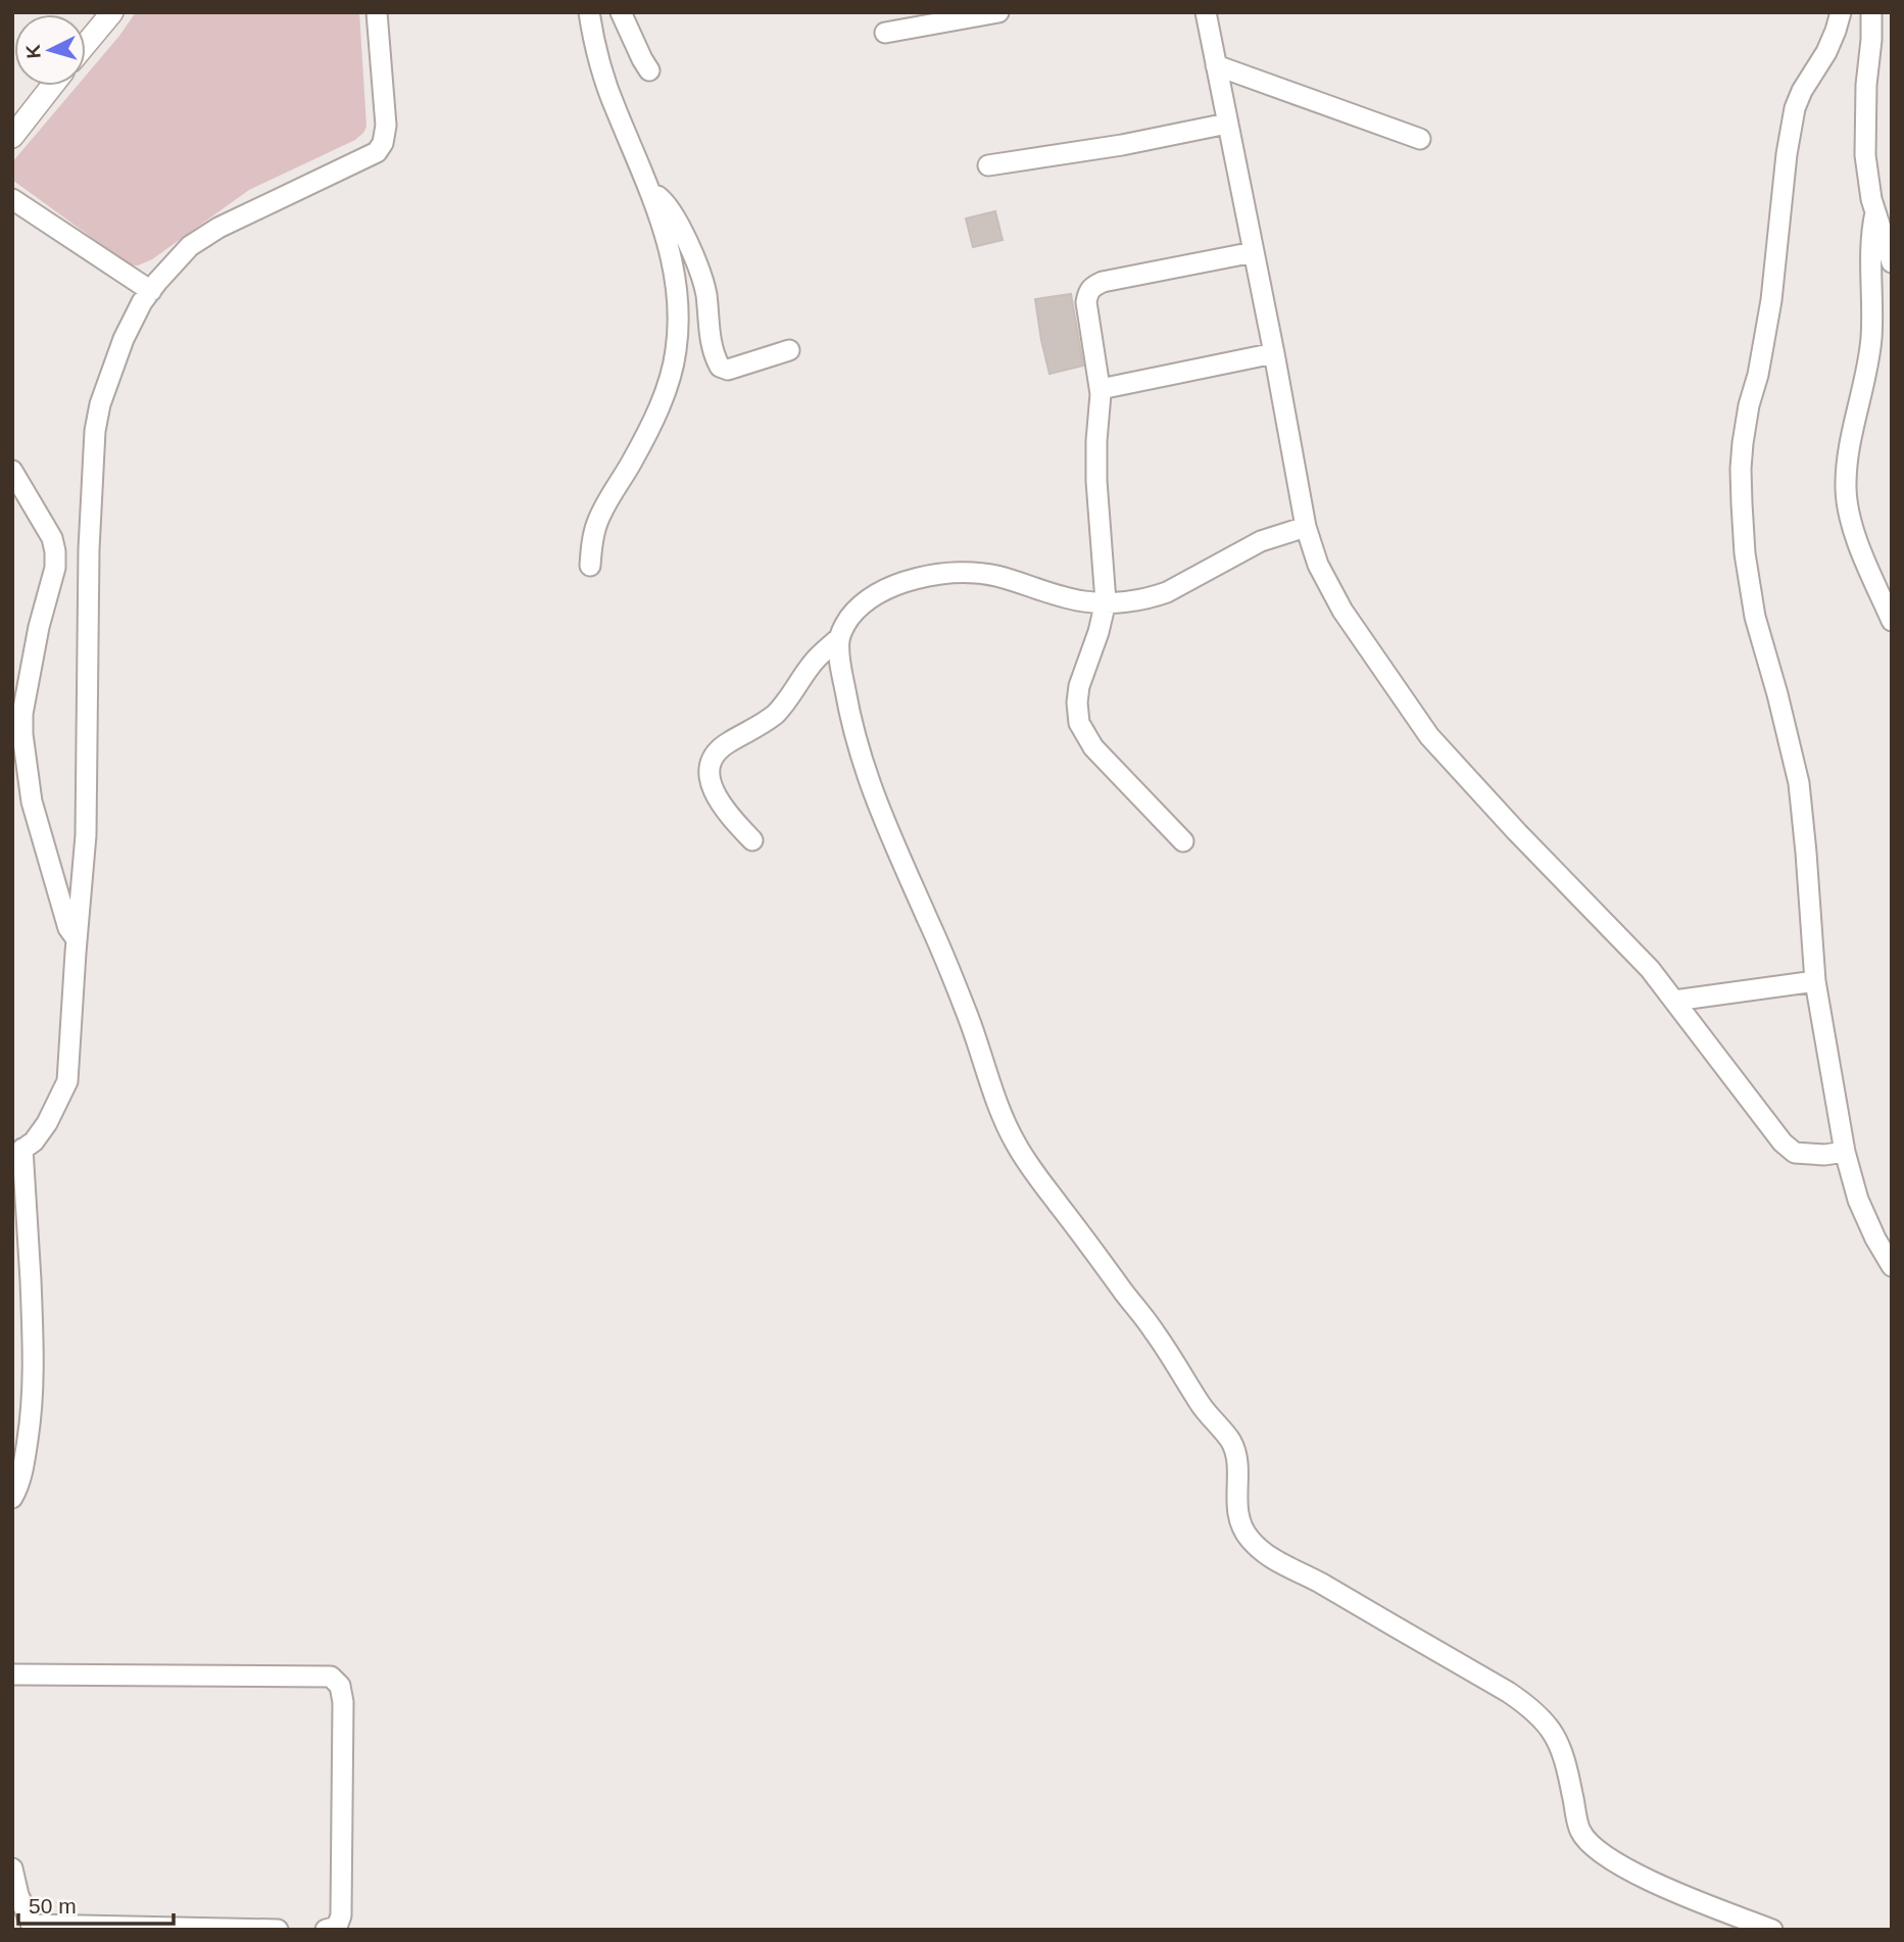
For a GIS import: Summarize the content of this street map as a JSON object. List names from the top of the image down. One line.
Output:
{"scale_bar":"50 m","north":"left"}
